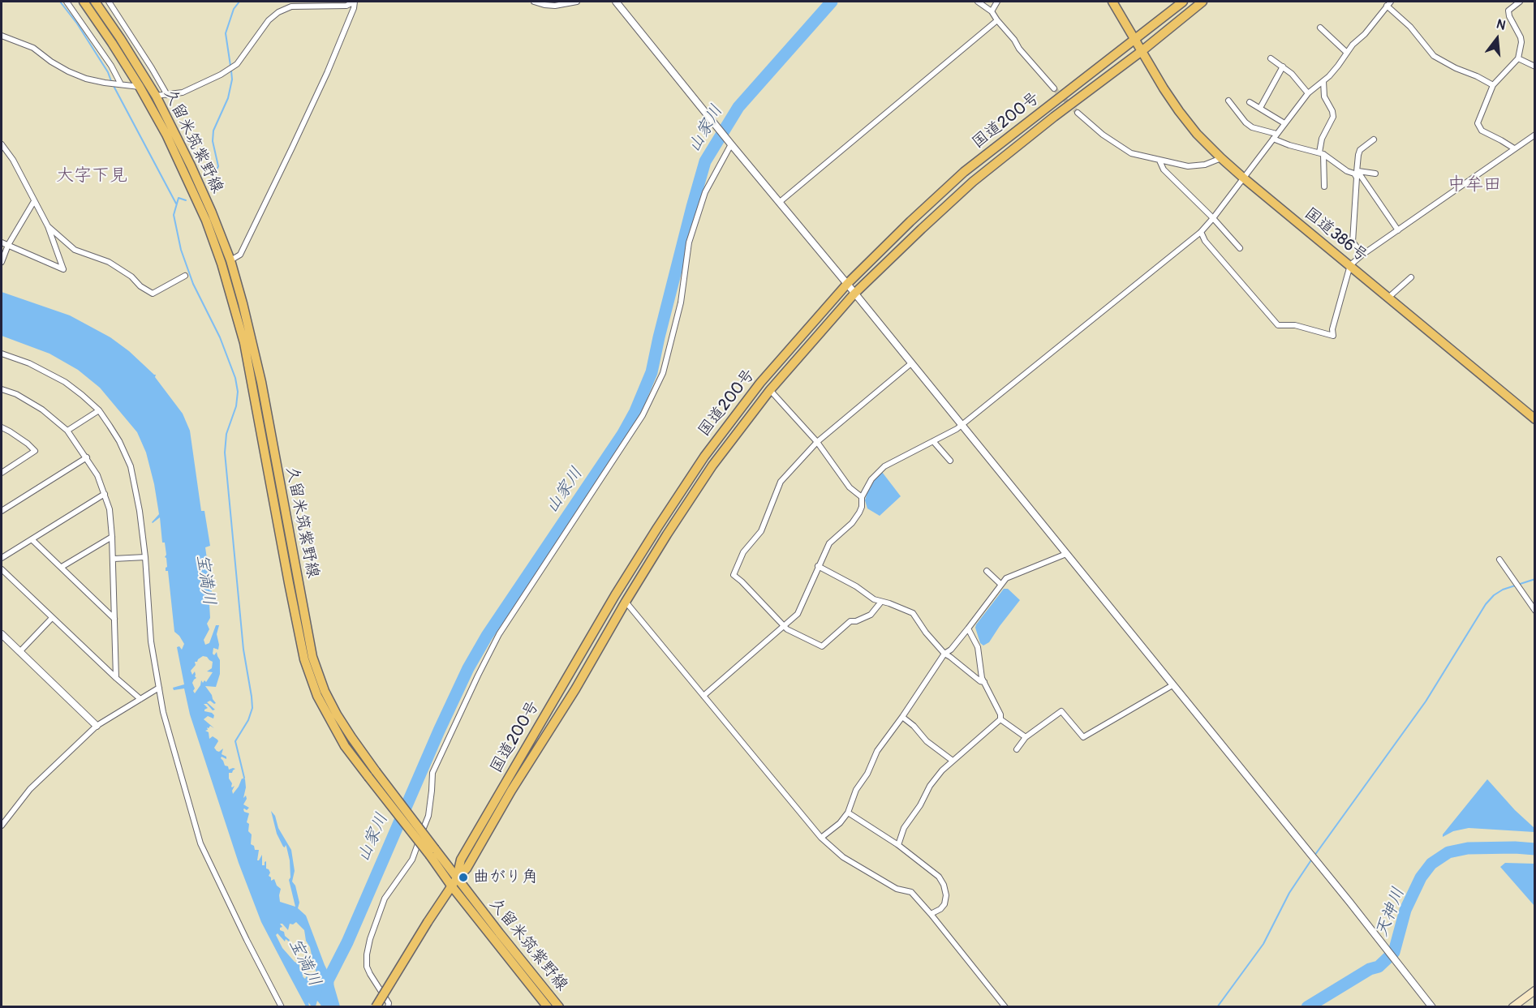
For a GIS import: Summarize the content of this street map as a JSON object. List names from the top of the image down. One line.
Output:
{"streets":{"main road":["国道200号","久留米筑紫野線","国道386号"]},"crossings":[["国道200号","久留米筑紫野線"],["国道200号","国道386号"]],"districts":["大字下見","中牟田"],"water":["山家川","宝満川","天神川"],"places":["曲がり角"],"north":"top"}
